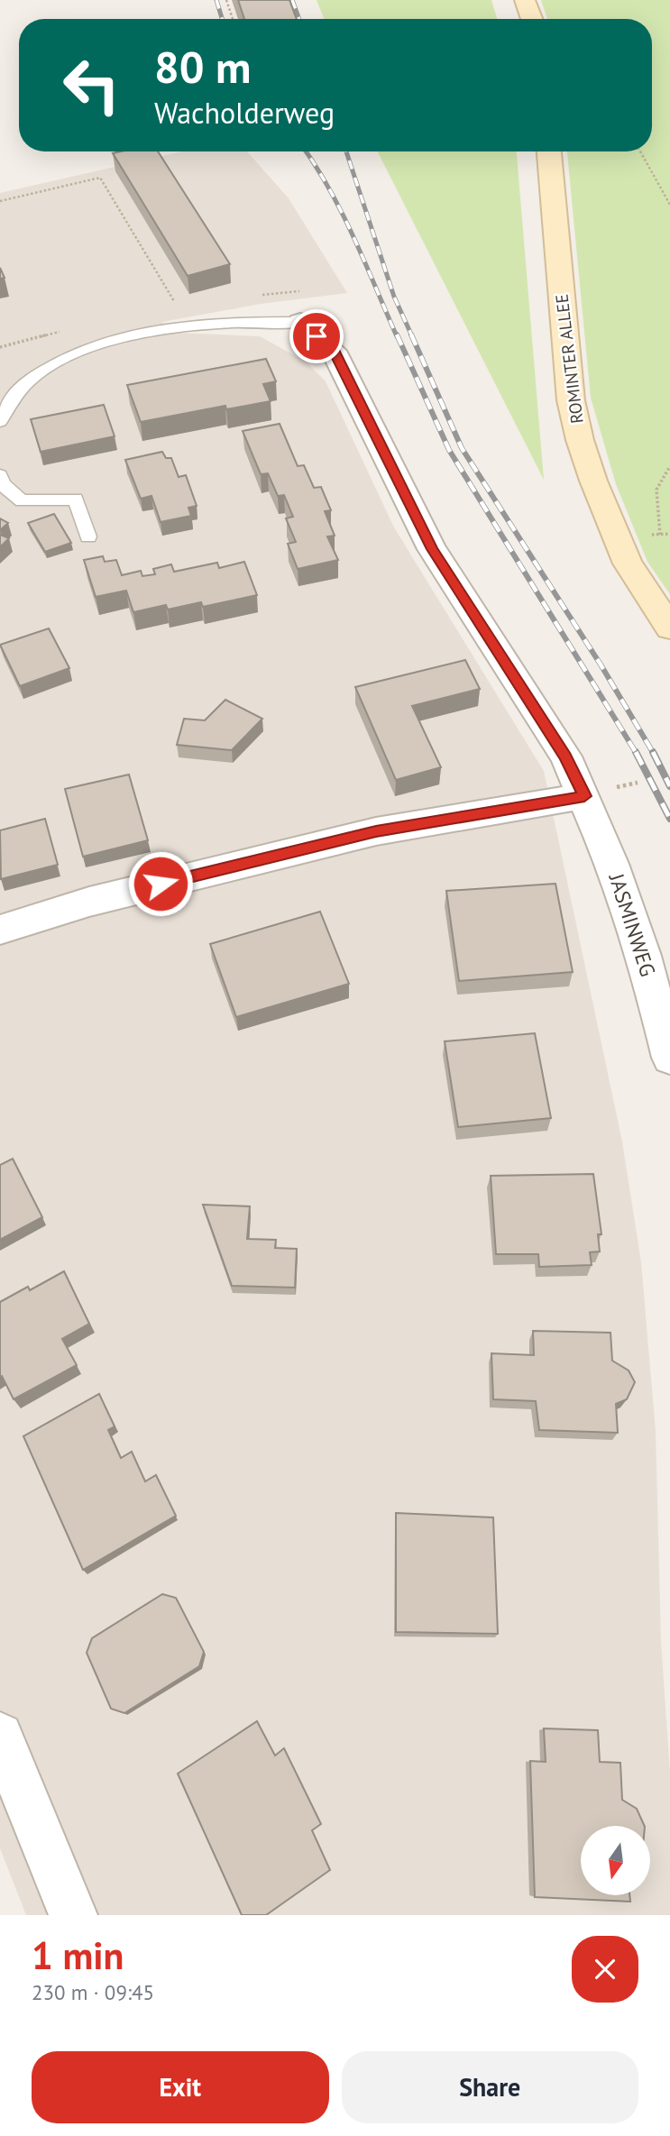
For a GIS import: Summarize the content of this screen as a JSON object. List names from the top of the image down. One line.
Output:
{"streets":{"street":["ROMINTER ALLEE","JASMINWEG"]},"north":"bottom","page":{"turn":["80 m","Wacholderweg"],"heading":["1 min","230 m · 09:45"],"buttons":["Exit","Share"]}}
